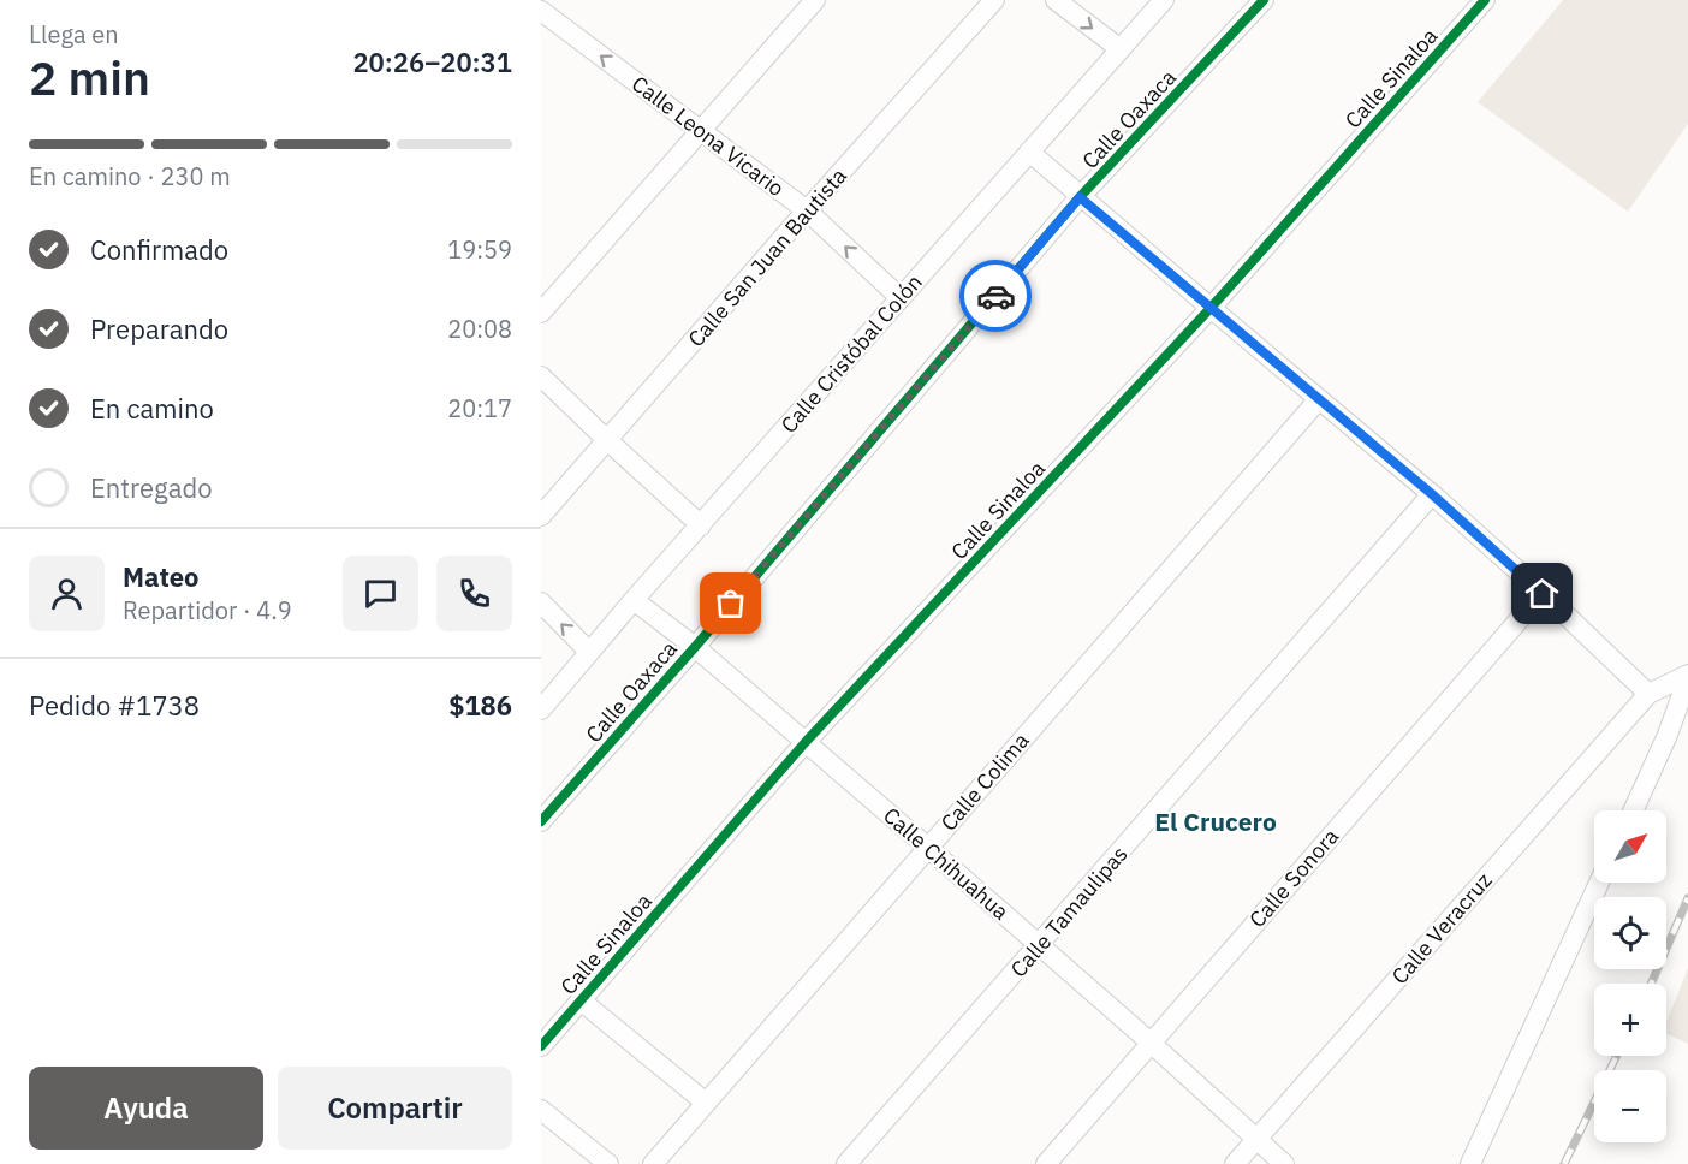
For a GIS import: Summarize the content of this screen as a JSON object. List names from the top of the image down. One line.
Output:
{"streets":{"street":["Calle Sinaloa","Calle Oaxaca","Calle Leona Vicario","Calle San Juan Bautista","Calle Cristóbal Colón","Calle Colima","Calle Chihuahua","Calle Sonora","Calle Tamaulipas","Calle Veracruz"]},"crossings":[["Calle Sinaloa","Calle Chihuahua"],["Calle Oaxaca","Calle Chihuahua"],["Calle Leona Vicario","Calle San Juan Bautista"],["Calle Leona Vicario","Calle Cristóbal Colón"],["Calle Cristóbal Colón","Calle Chihuahua"],["Calle Colima","Calle Chihuahua"],["Calle Chihuahua","Calle Sonora"],["Calle Chihuahua","Calle Tamaulipas"],["Calle Chihuahua","Calle Veracruz"]],"one_way":["Calle Leona Vicario"],"districts":["El Crucero"],"north":"top right","page":{"heading":["2 min","Llega en","20:26–20:31"],"panel":["Mateo","Repartidor · 4.9","Pedido #1738","$186"],"bar":"En camino · 230 m","list":[["Confirmado","19:59"],["Preparando","20:08"],["En camino","20:17"],"Entregado"],"map_buttons":["+","−"],"buttons":["Ayuda","Compartir"]}}
